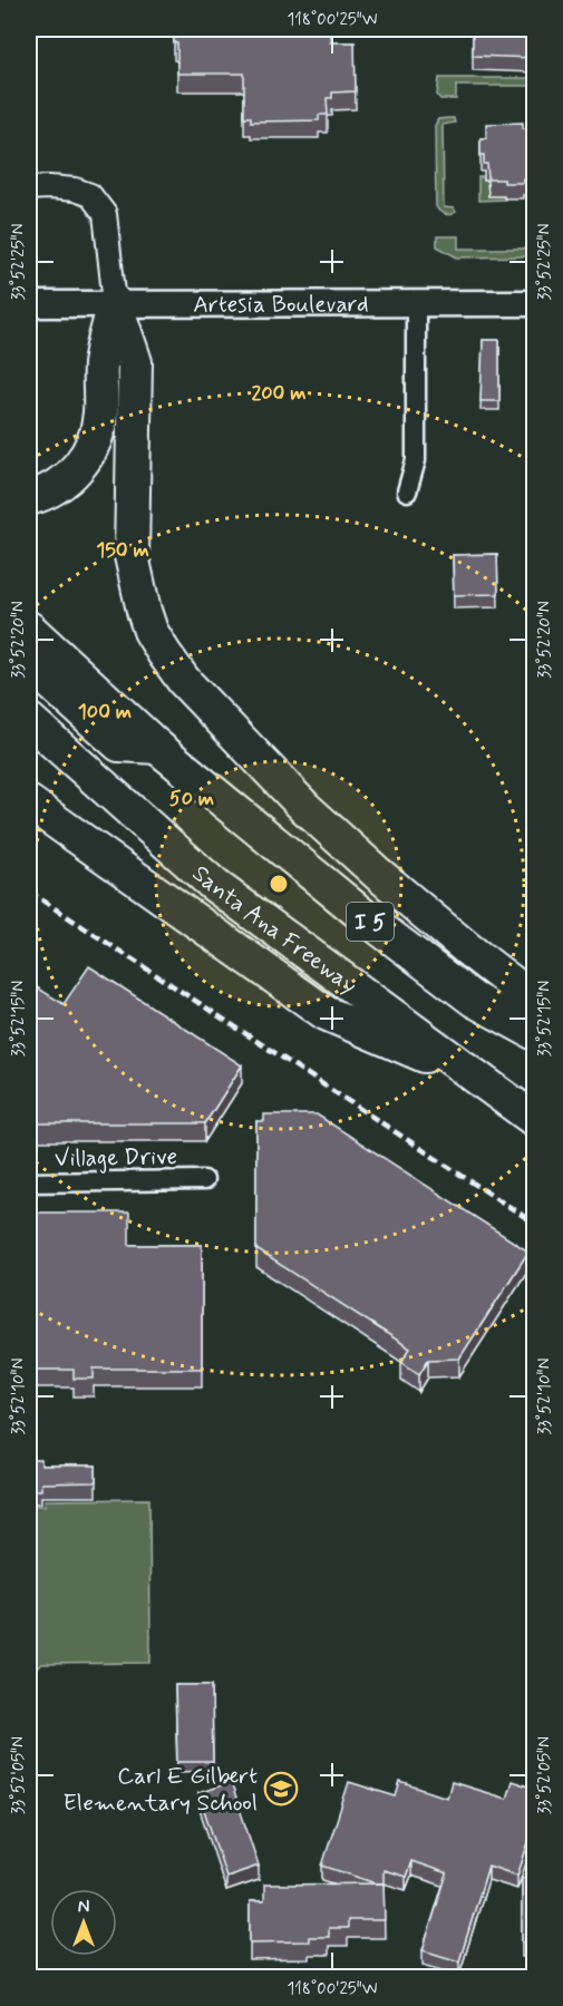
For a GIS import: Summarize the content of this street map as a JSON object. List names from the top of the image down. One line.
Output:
{"streets":{"highway":["I 5","Santa Ana Freeway"],"main road":["Artesia Boulevard"],"street":["Village Drive"]},"places":{"school or university":["Carl E Gilbert Elementary School"]},"north":"top","coordinates":["118°00'25\"W","33°52'25\"N","33°52'20\"N","33°52'15\"N","33°52'10\"N","33°52'05\"N"],"rings":["200 m","150 m","100 m","50 m"]}
